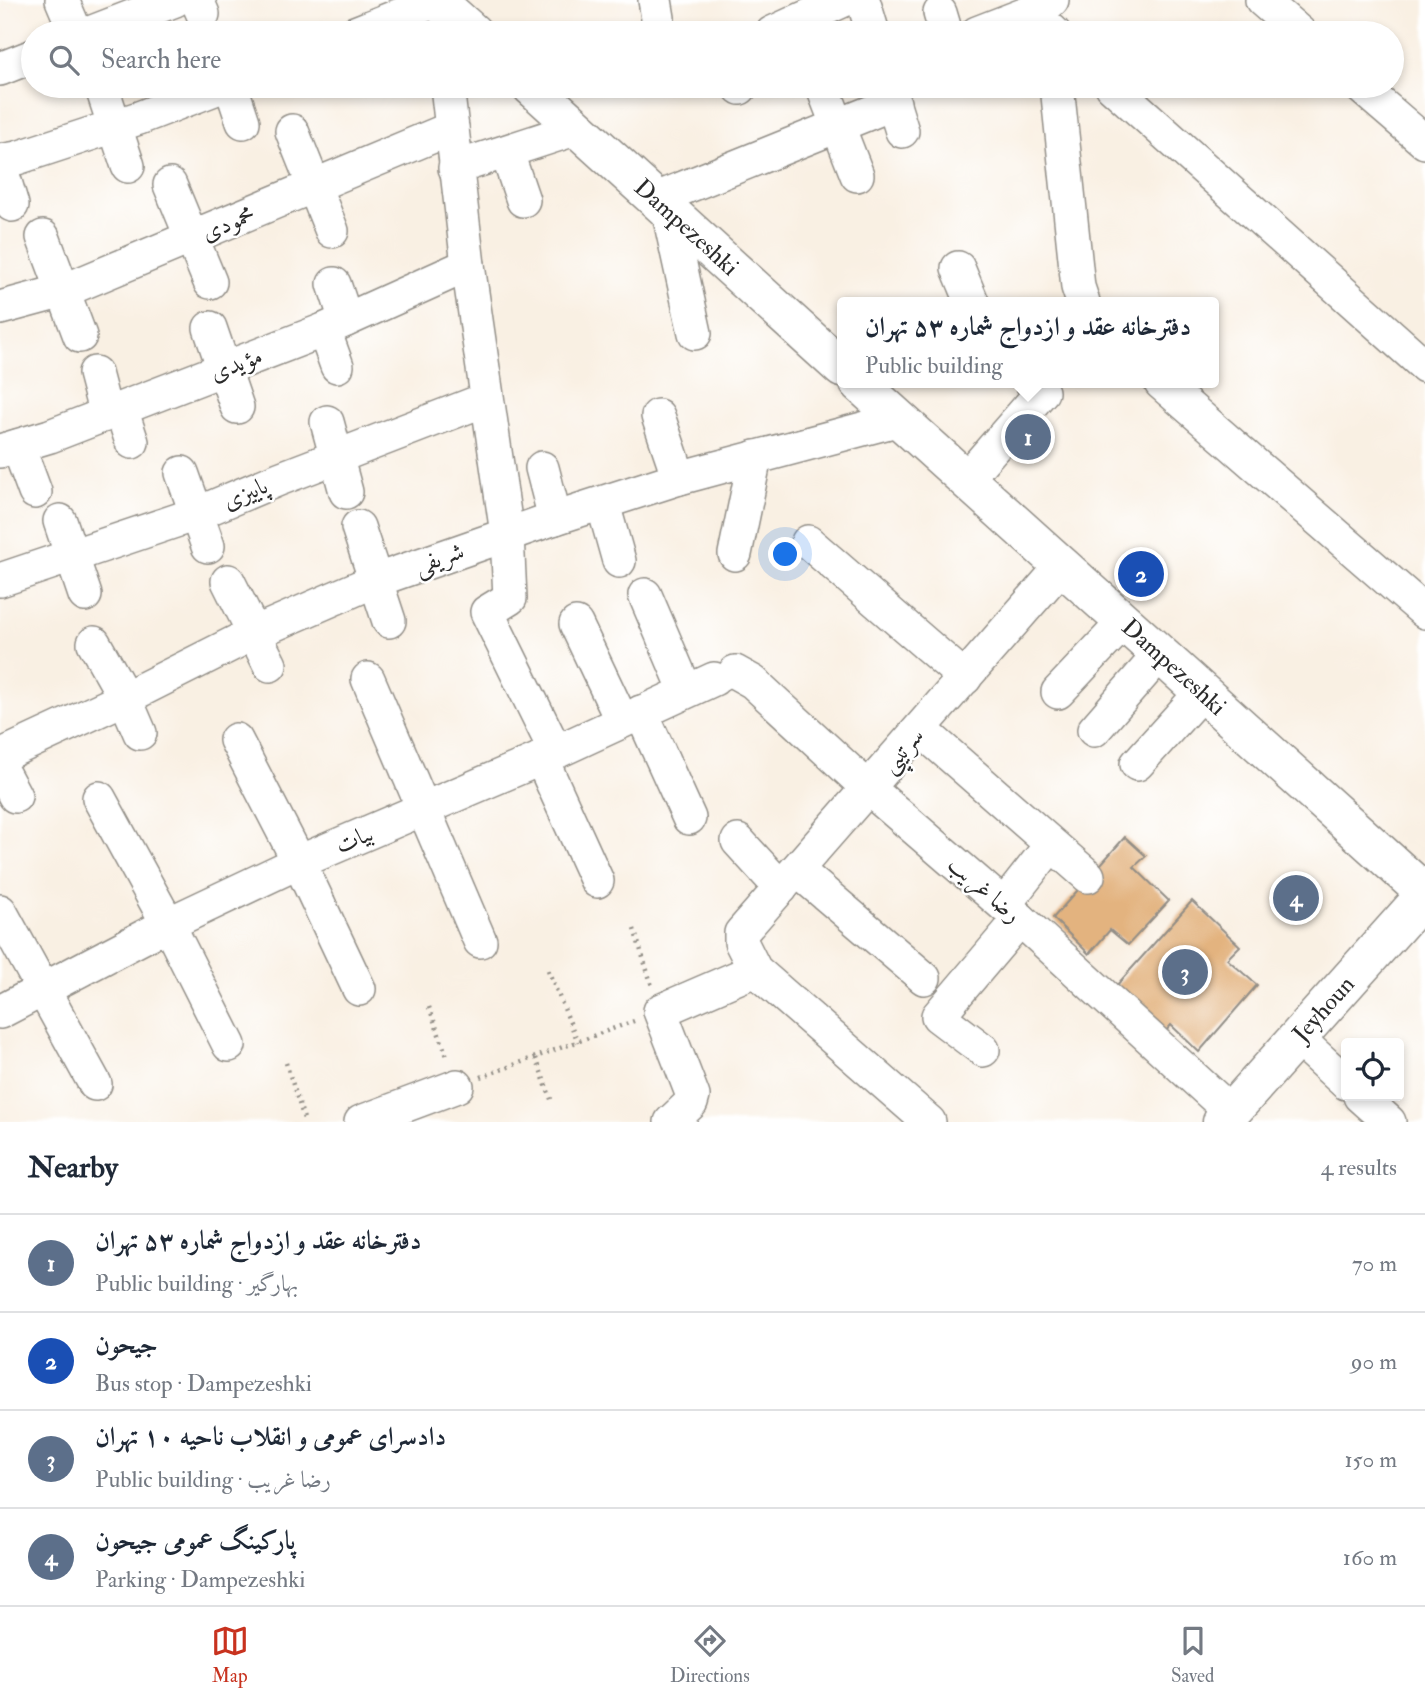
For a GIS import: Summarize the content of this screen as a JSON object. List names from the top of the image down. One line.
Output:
{"streets":{"main road":["Dampezeshki","Jeyhoun"],"street":["محمودی","مؤیدی","پاییزی","شریفی","سرتیپی","بیات","رضا غریب"]},"crossings":[["Dampezeshki","شریفی"],["Dampezeshki","سرتیپی"],["Dampezeshki","Jeyhoun"],["سرتیپی","رضا غریب"],["بیات","رضا غریب"],["رضا غریب","Jeyhoun"]],"page":{"search":"Search here","popup":["دفترخانه عقد و ازدواج شماره ۵۳ تهران","Public building"],"pins":["1","2","4","3"],"heading":["Nearby","4 results"],"list":[{"mark":"1","name":"دفترخانه عقد و ازدواج شماره ۵۳ تهران","note":"Public building · بهارگیر","value":"70 m"},{"mark":"2","name":"جیحون","note":"Bus stop · Dampezeshki","value":"90 m"},{"mark":"3","name":"دادسرای عمومی و انقلاب ناحیه ۱۰ تهران","note":"Public building · رضا غریب","value":"150 m"},{"mark":"4","name":"پارکینگ عمومی جیحون","note":"Parking · Dampezeshki","value":"160 m"}],"nav":["Map","Directions","Saved"]}}
